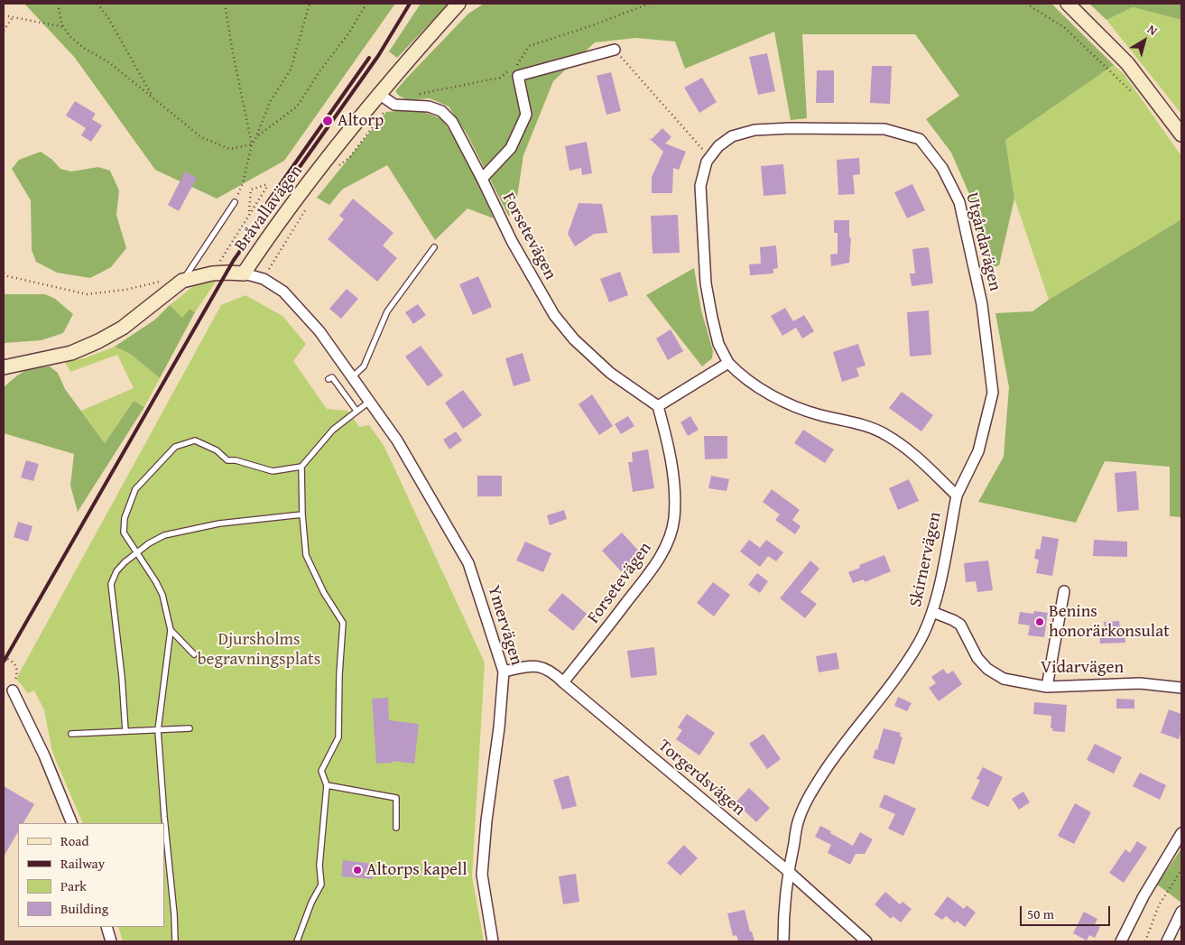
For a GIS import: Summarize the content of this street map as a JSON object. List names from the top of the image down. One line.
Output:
{"streets":{"street":["Bråvallavägen","Forsetevägen","Utgårdavägen","Skirnervägen","Ymervägen","Vidarvägen","Torgerdsvägen"]},"crossings":[["Bråvallavägen","Forsetevägen"],["Bråvallavägen","Ymervägen"],["Forsetevägen","Torgerdsvägen"],["Utgårdavägen","Skirnervägen"],["Skirnervägen","Vidarvägen"],["Skirnervägen","Torgerdsvägen"],["Ymervägen","Torgerdsvägen"]],"parks":["Djursholms begravningsplats"],"places":["Altorp","Benins honorärkonsulat","Altorps kapell"],"legend":["Road","Railway","Park","Building"],"scale_bar":"50 m","north":"top right"}
